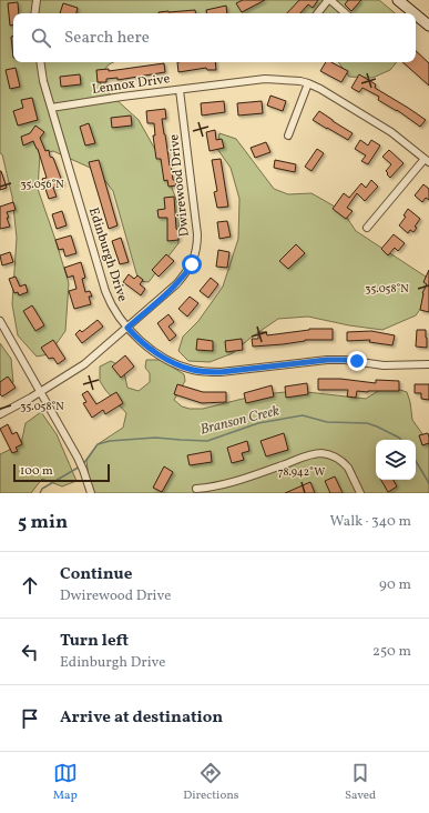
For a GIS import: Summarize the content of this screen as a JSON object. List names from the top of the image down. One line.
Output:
{"streets":{"street":["Lennox Drive","Dwirewood Drive","Edinburgh Drive"]},"crossings":[["Lennox Drive","Dwirewood Drive"],["Lennox Drive","Edinburgh Drive"],["Dwirewood Drive","Edinburgh Drive"]],"water":["Branson Creek"],"scale_bar":"100 m","page":{"search":"Search here","scale":"100 m","heading":["5 min","Walk · 340 m"],"list":[["Continue","Dwirewood Drive","90 m"],["Turn left","Edinburgh Drive","250 m"],"Arrive at destination"],"nav":["Map","Directions","Saved"]},"coordinates":["35.056°N","35.058°N","78.942°W"]}
